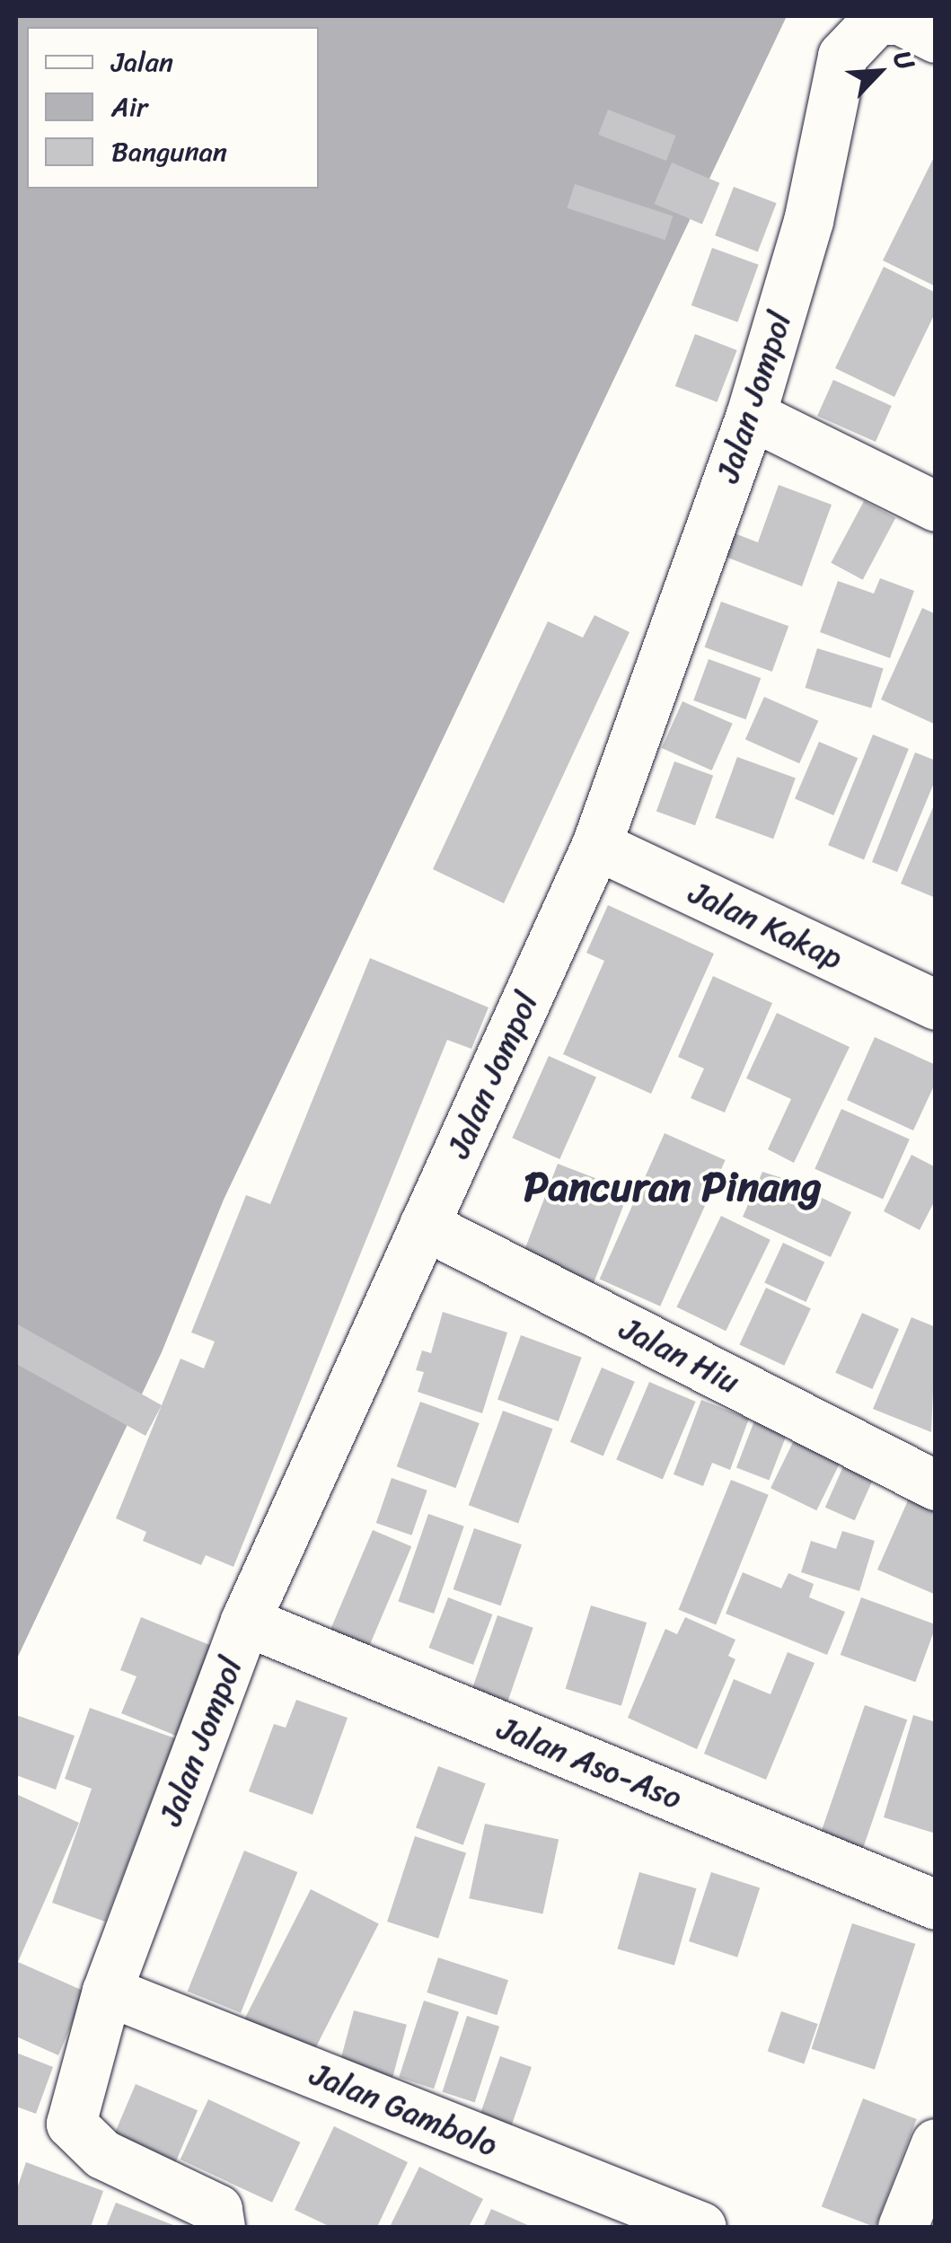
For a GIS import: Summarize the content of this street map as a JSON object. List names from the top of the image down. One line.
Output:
{"streets":{"street":["Jalan Jompol","Jalan Kakap","Jalan Hiu","Jalan Aso-Aso","Jalan Gambolo"]},"crossings":[["Jalan Jompol","Jalan Kakap"],["Jalan Jompol","Jalan Hiu"],["Jalan Jompol","Jalan Aso-Aso"],["Jalan Jompol","Jalan Gambolo"]],"districts":["Pancuran Pinang"],"legend":["Jalan","Air","Bangunan"],"north":"top right"}
